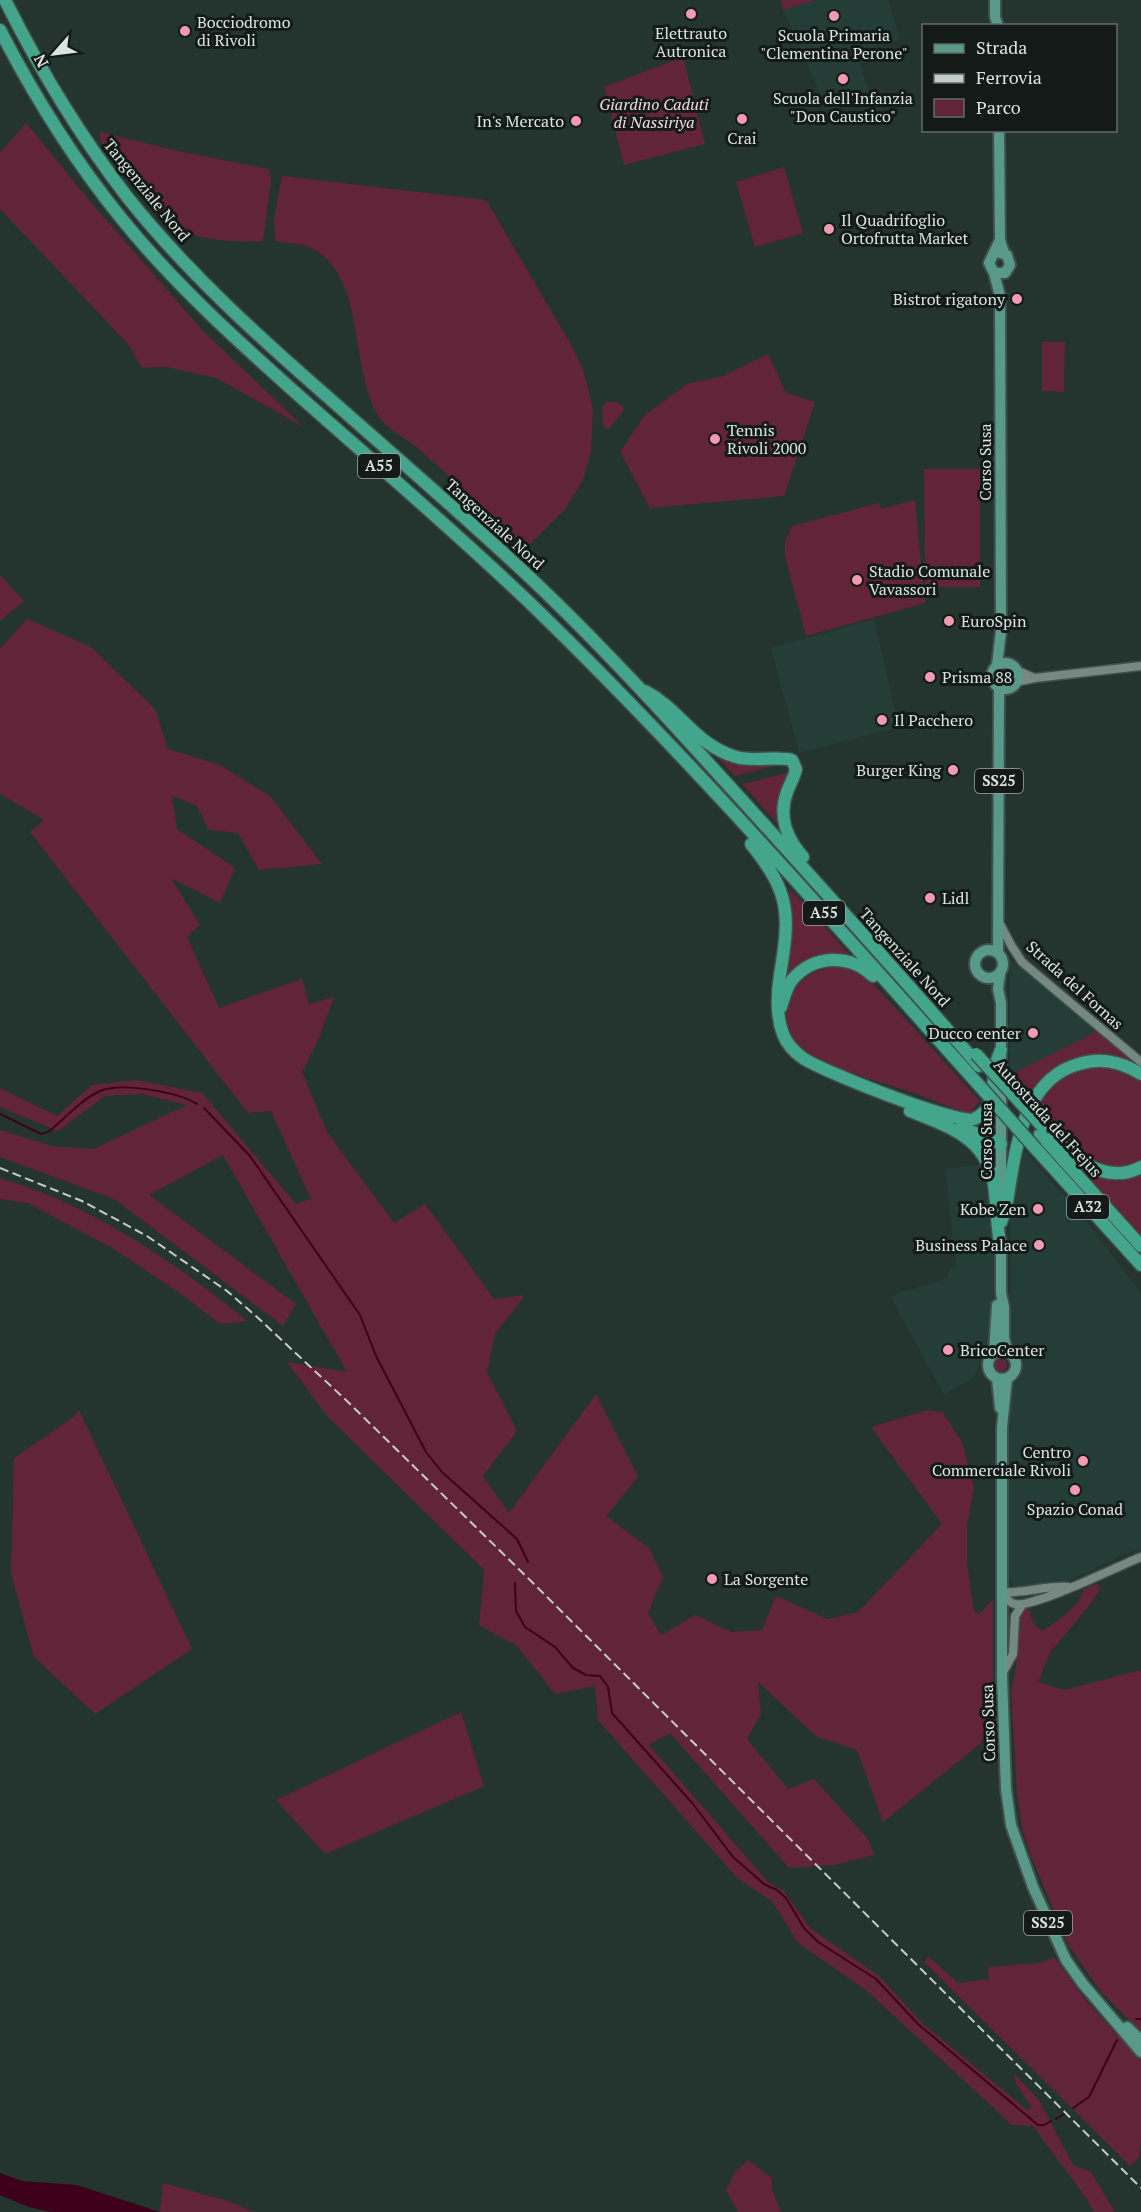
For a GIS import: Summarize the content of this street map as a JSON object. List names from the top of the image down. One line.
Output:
{"streets":{"highway":["Tangenziale Nord","A55","Autostrada del Frejus","A32"],"main road":["Corso Susa","SS25"],"street":["Strada del Fornas"]},"crossings":[["Tangenziale Nord","Autostrada del Frejus"],["Corso Susa","SS25"],["SS25","Strada del Fornas"]],"parks":["Giardino Caduti di Nassiriya"],"places":["Elettrauto Autronica","Scuola Primaria \"Clementina Perone\"","Bocciodromo di Rivoli","Scuola dell'Infanzia \"Don Caustico\"","Crai","In's Mercato","Il Quadrifoglio Ortofrutta Market","Bistrot rigatony","Tennis Rivoli 2000","Stadio Comunale Vavassori","EuroSpin","Prisma 88","Il Pacchero","Burger King","Lidl","Ducco center","Kobe Zen","Business Palace","BricoCenter","Centro Commerciale Rivoli","Spazio Conad","La Sorgente"],"legend":["Strada","Ferrovia","Parco"],"north":"bottom left"}
